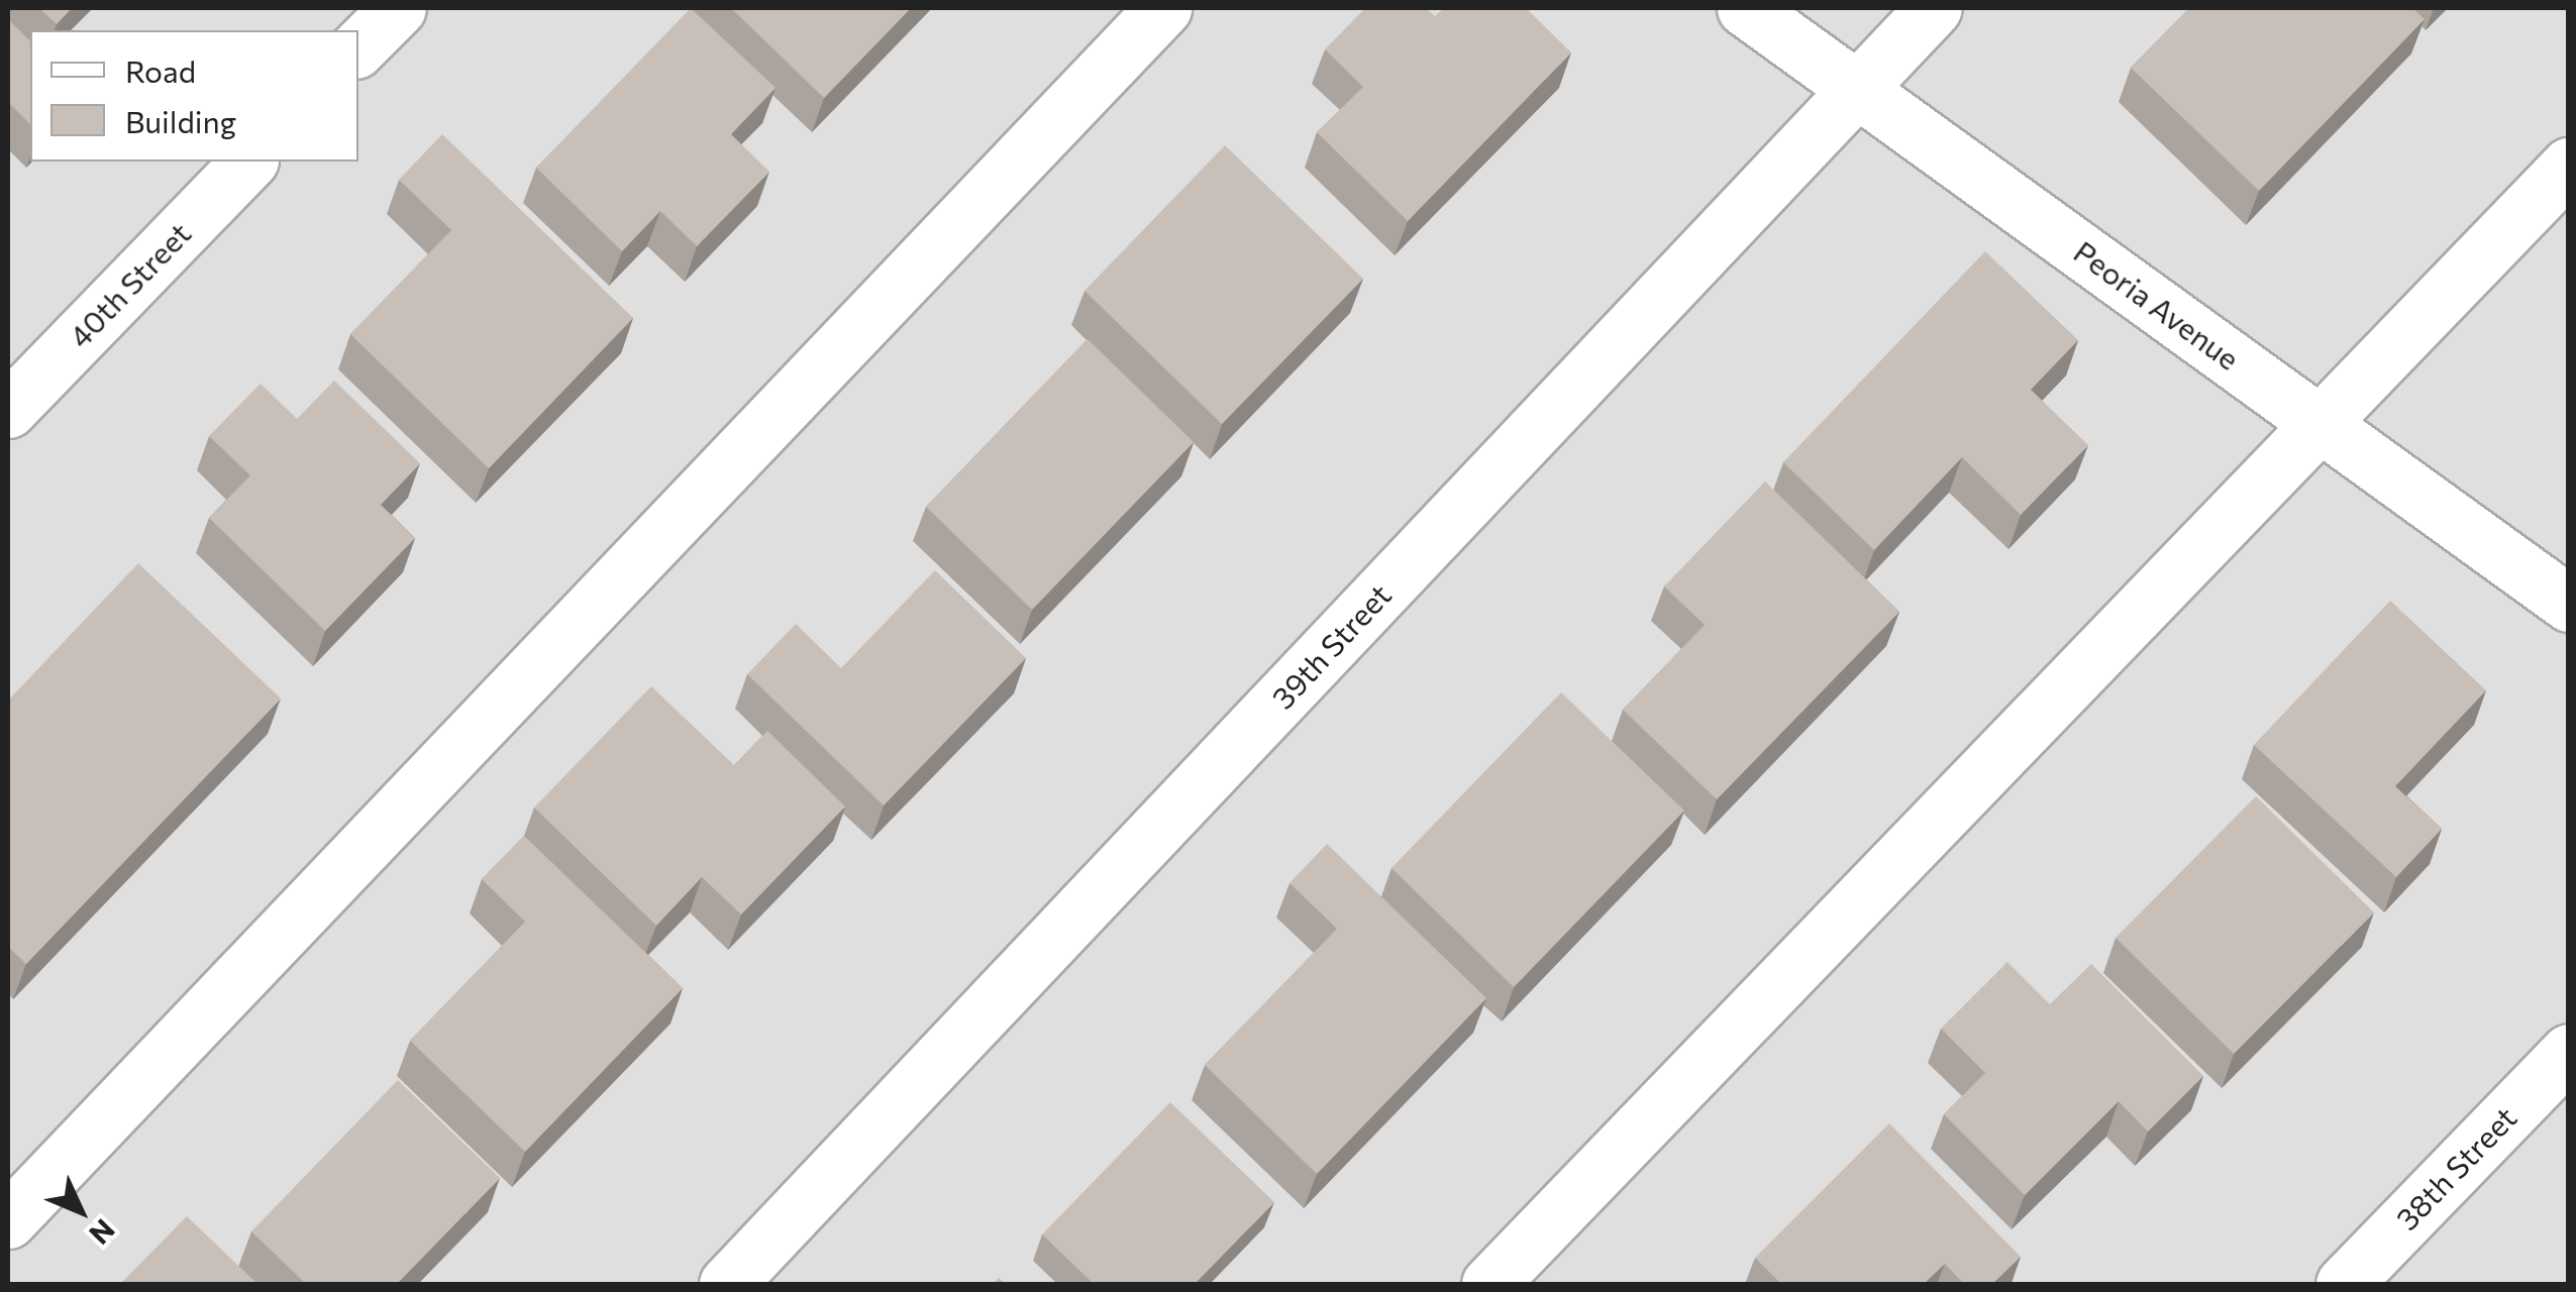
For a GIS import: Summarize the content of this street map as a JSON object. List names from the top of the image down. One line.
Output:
{"streets":{"street":["40th Street","Peoria Avenue","39th Street","38th Street"]},"crossings":[["Peoria Avenue","39th Street"]],"legend":["Road","Building"],"north":"bottom right"}
